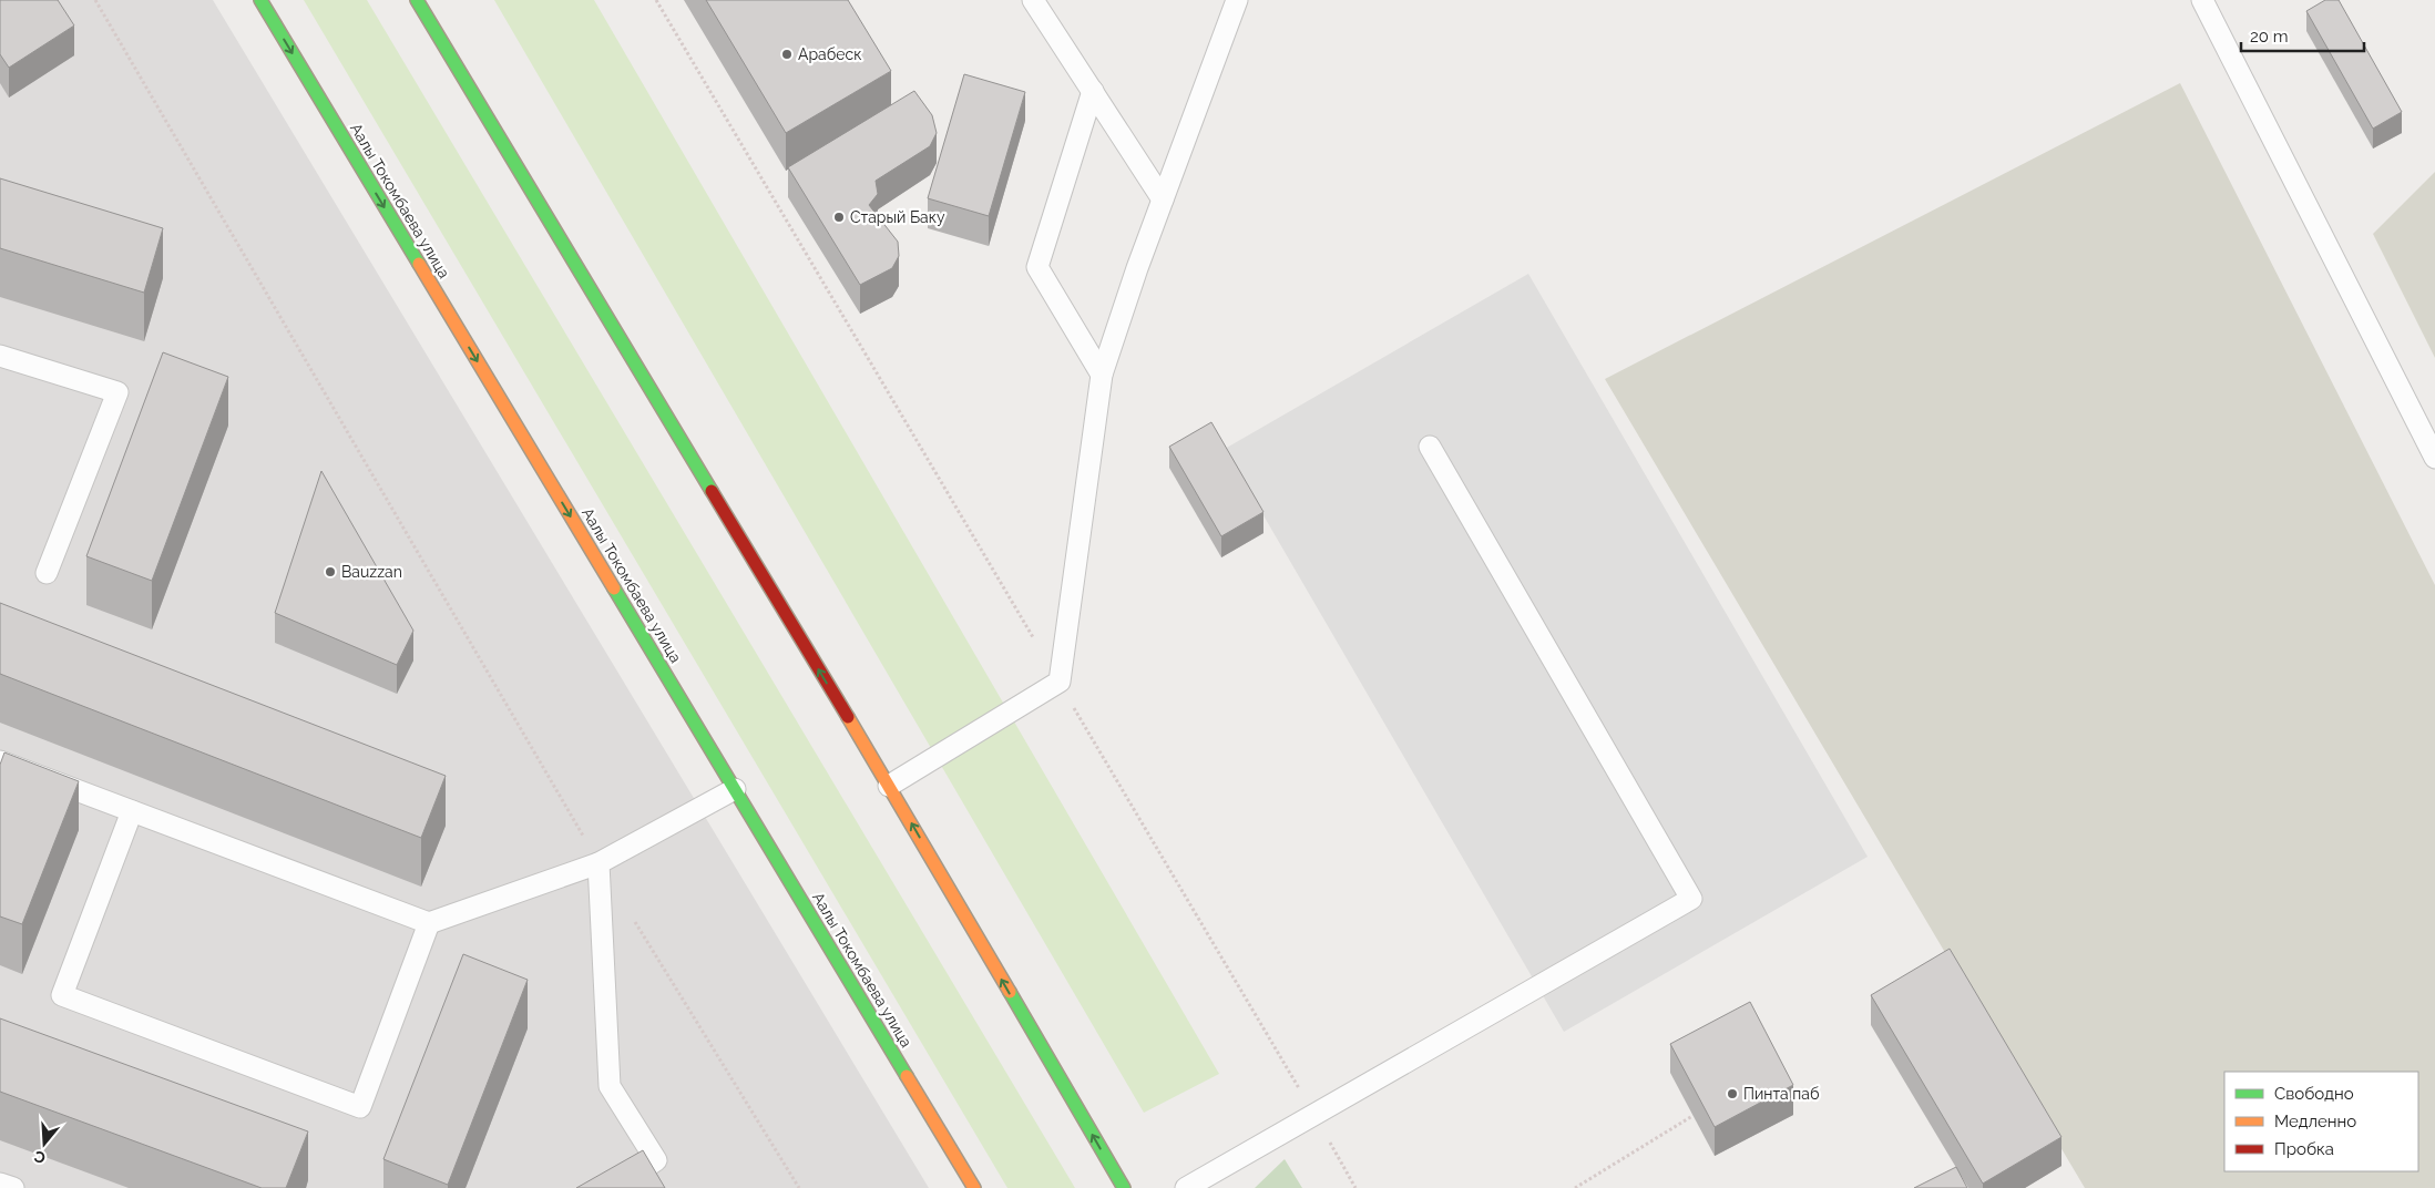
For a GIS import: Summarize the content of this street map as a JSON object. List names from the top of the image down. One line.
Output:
{"streets":{"main road":["Аалы Токомбаева улица"]},"one_way":["Аалы Токомбаева улица"],"places":["Арабеск","Старый Баку","Bauzzan","Пинта паб"],"legend":["Свободно","Медленно","Пробка"],"scale_bar":"20 m","north":"bottom"}
